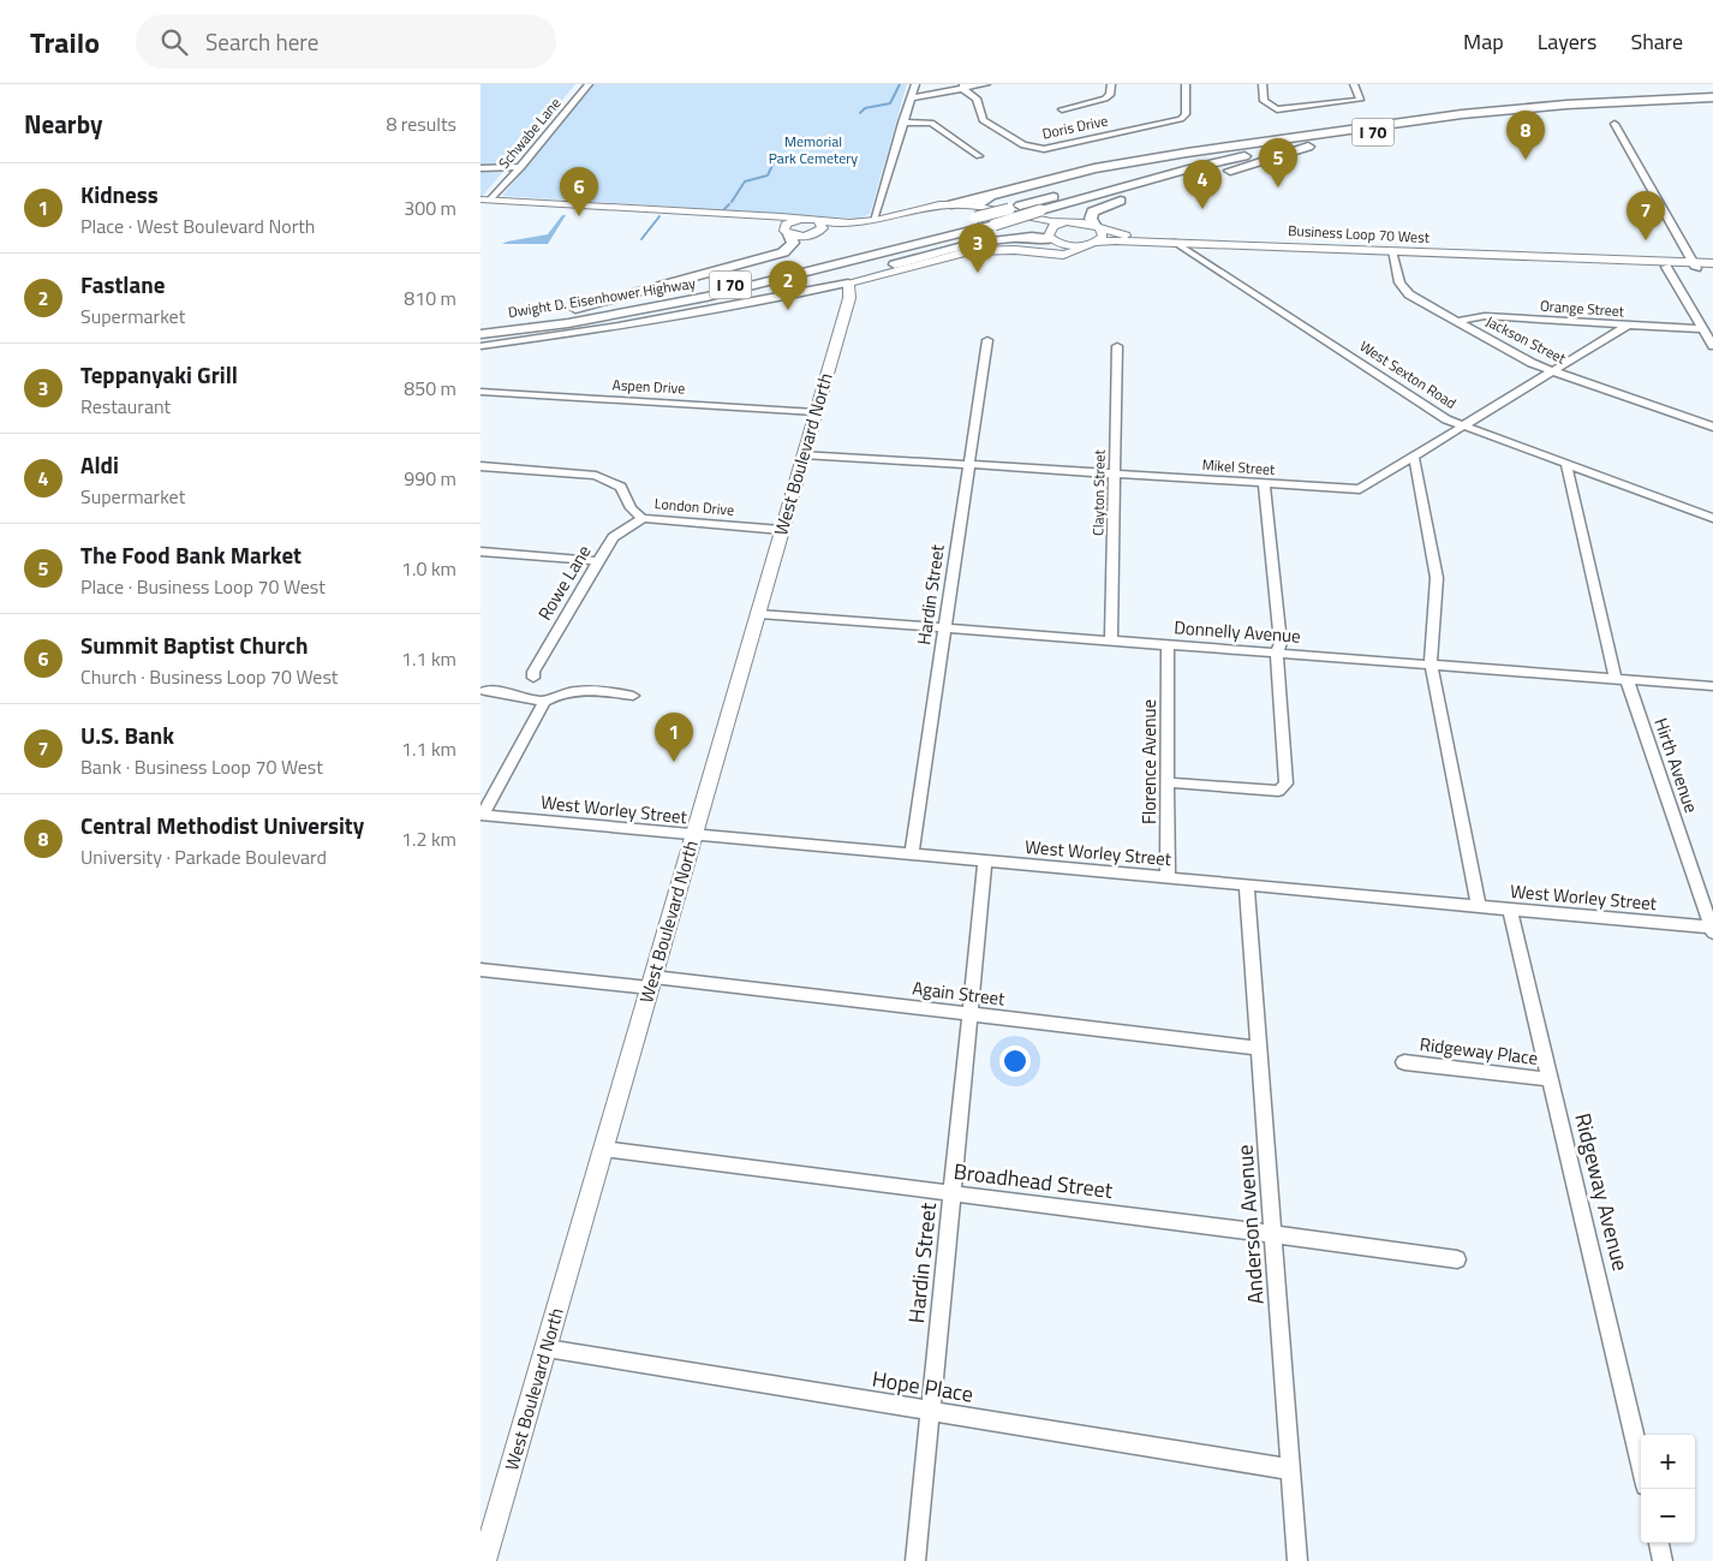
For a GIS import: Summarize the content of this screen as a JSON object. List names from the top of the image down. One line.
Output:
{"streets":{"highway":["I 70","Dwight D. Eisenhower Highway"],"main road":["Business Loop 70 West","West Boulevard North"],"street":["Doris Drive","Schwabe Lane","Orange Street","Jackson Street","West Sexton Road","Aspen Drive","Mikel Street","Clayton Street","London Drive","Rowe Lane","Hardin Street","Donnelly Avenue","Florence Avenue","Hirth Avenue","West Worley Street","Again Street","Ridgeway Place","Broadhead Street","Ridgeway Avenue","Anderson Avenue","Hope Place"]},"crossings":[["I 70","Dwight D. Eisenhower Highway"],["Business Loop 70 West","Jackson Street"],["Business Loop 70 West","West Sexton Road"],["Orange Street","Jackson Street"],["Orange Street","Mikel Street"],["Jackson Street","Mikel Street"],["West Sexton Road","Mikel Street"],["West Sexton Road","Hirth Avenue"],["Aspen Drive","West Boulevard North"],["West Boulevard North","Mikel Street"],["West Boulevard North","London Drive"],["West Boulevard North","Donnelly Avenue"],["West Boulevard North","West Worley Street"],["West Boulevard North","Again Street"],["West Boulevard North","Broadhead Street"],["West Boulevard North","Hope Place"],["Mikel Street","Clayton Street"],["Mikel Street","Hardin Street"],["Clayton Street","Donnelly Avenue"],["London Drive","Rowe Lane"],["Hardin Street","Donnelly Avenue"],["Hardin Street","West Worley Street"],["Hardin Street","Again Street"],["Hardin Street","Broadhead Street"],["Hardin Street","Hope Place"],["Donnelly Avenue","Florence Avenue"],["Donnelly Avenue","Hirth Avenue"],["Florence Avenue","West Worley Street"],["Hirth Avenue","West Worley Street"],["West Worley Street","Ridgeway Avenue"],["West Worley Street","Anderson Avenue"],["Again Street","Anderson Avenue"],["Ridgeway Place","Ridgeway Avenue"],["Broadhead Street","Anderson Avenue"],["Anderson Avenue","Hope Place"]],"parks":["Memorial Park Cemetery"],"page":{"header":"Trailo","search":"Search here","nav":["Map","Layers","Share"],"heading":["Nearby","8 results"],"pins":["8","5","4","6","7","3","2","1"],"list":[{"mark":"1","name":"Kidness","note":"Place · West Boulevard North","value":"300 m"},{"mark":"2","name":"Fastlane","note":"Supermarket","value":"810 m"},{"mark":"3","name":"Teppanyaki Grill","note":"Restaurant","value":"850 m"},{"mark":"4","name":"Aldi","note":"Supermarket","value":"990 m"},{"mark":"5","name":"The Food Bank Market","note":"Place · Business Loop 70 West","value":"1.0 km"},{"mark":"6","name":"Summit Baptist Church","note":"Church · Business Loop 70 West","value":"1.1 km"},{"mark":"7","name":"U.S. Bank","note":"Bank · Business Loop 70 West","value":"1.1 km"},{"mark":"8","name":"Central Methodist University","note":"University · Parkade Boulevard","value":"1.2 km"}],"map_buttons":["+","−"]}}
